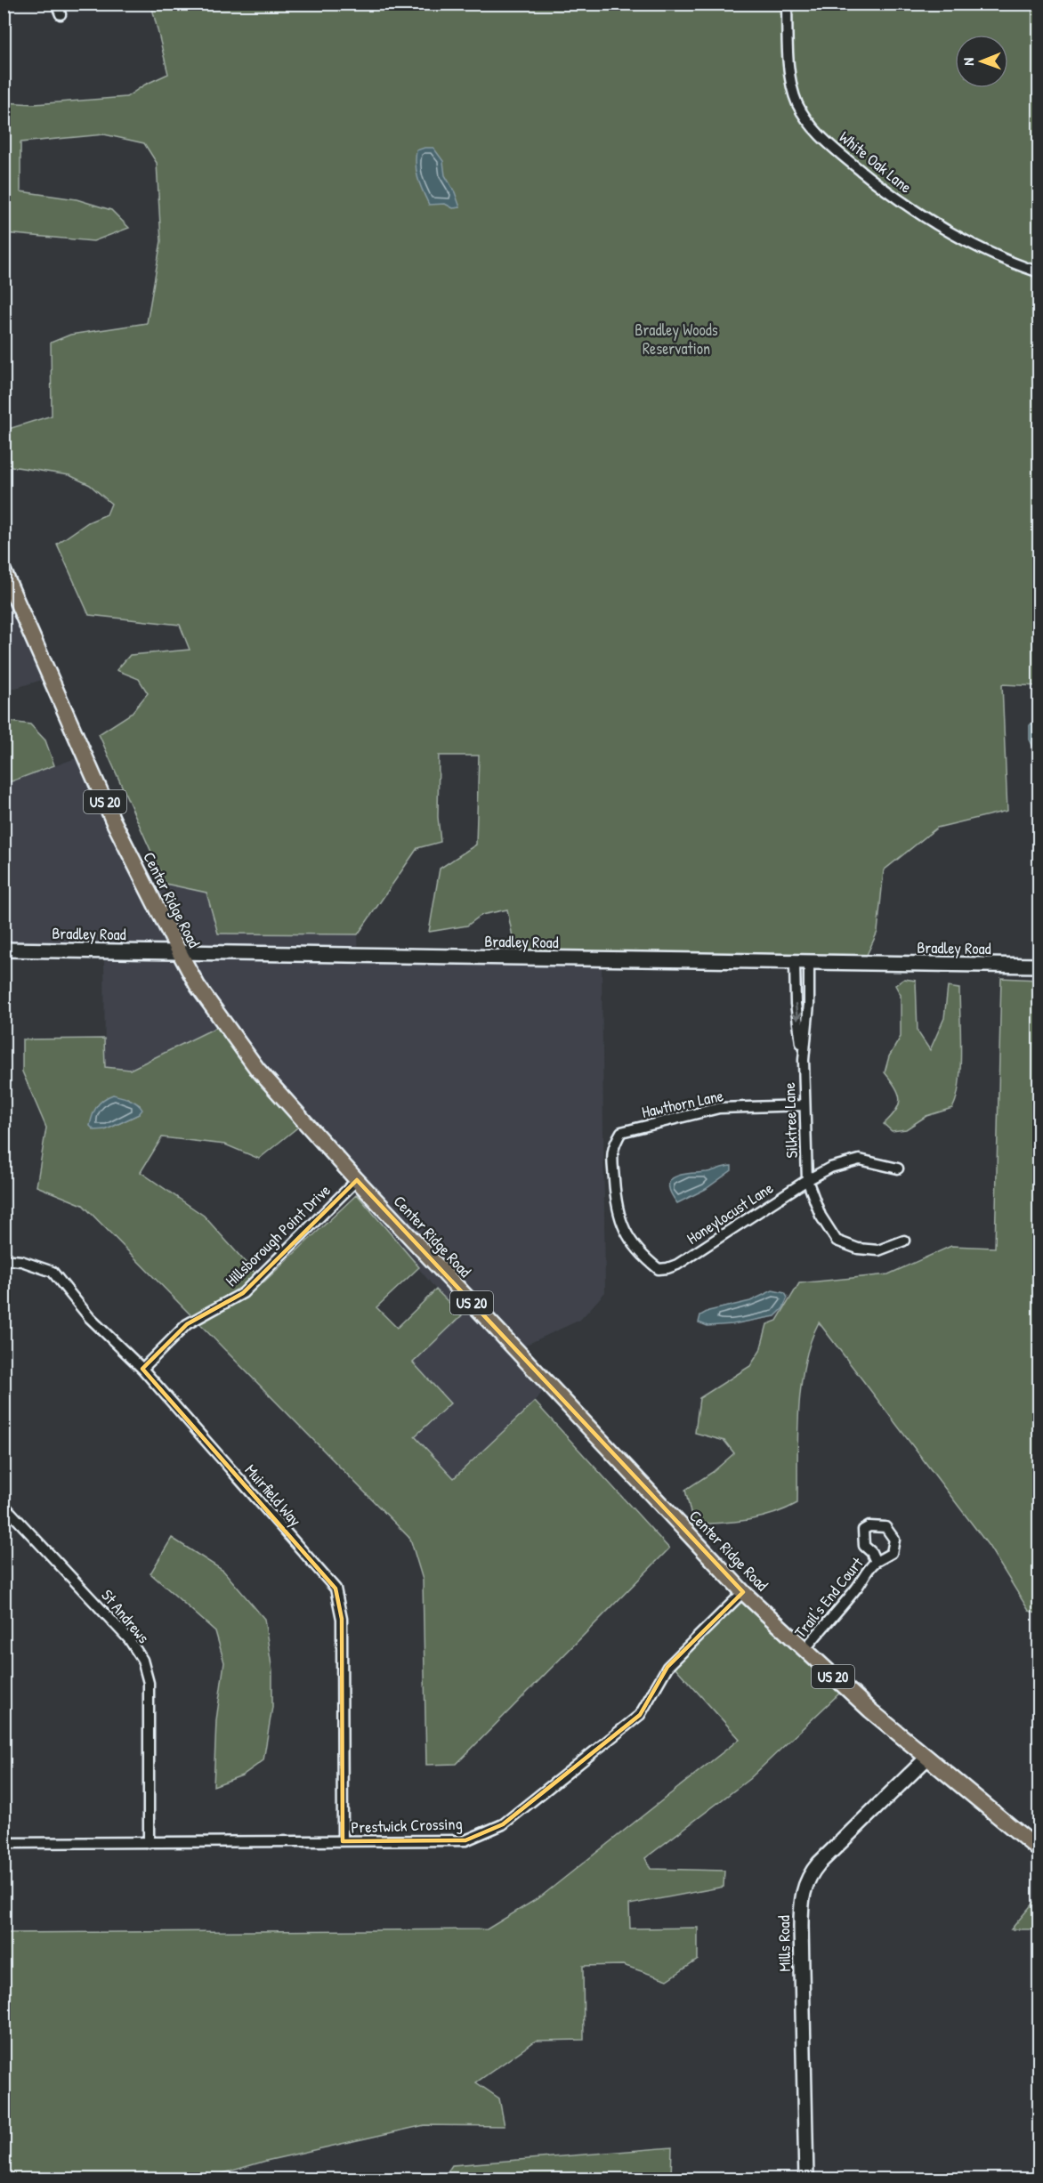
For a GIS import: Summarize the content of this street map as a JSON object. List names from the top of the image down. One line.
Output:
{"streets":{"main road":["US 20","Center Ridge Road"],"street":["White Oak Lane","Bradley Road","Hawthorn Lane","Silktree Lane","Honeylocust Lane","Hillsborough Point Drive","Muirfield Way","Trail's End Court","St Andrews","Prestwick Crossing","Mills Road"]},"crossings":[["Center Ridge Road","Bradley Road"],["Center Ridge Road","Hillsborough Point Drive"],["Center Ridge Road","Trail's End Court"],["Center Ridge Road","Prestwick Crossing"],["Center Ridge Road","Mills Road"],["Bradley Road","Silktree Lane"],["Hawthorn Lane","Silktree Lane"],["Hawthorn Lane","Honeylocust Lane"],["Silktree Lane","Honeylocust Lane"],["Hillsborough Point Drive","Muirfield Way"],["Muirfield Way","Prestwick Crossing"],["St Andrews","Prestwick Crossing"]],"parks":["Bradley Woods Reservation"],"north":"left"}
